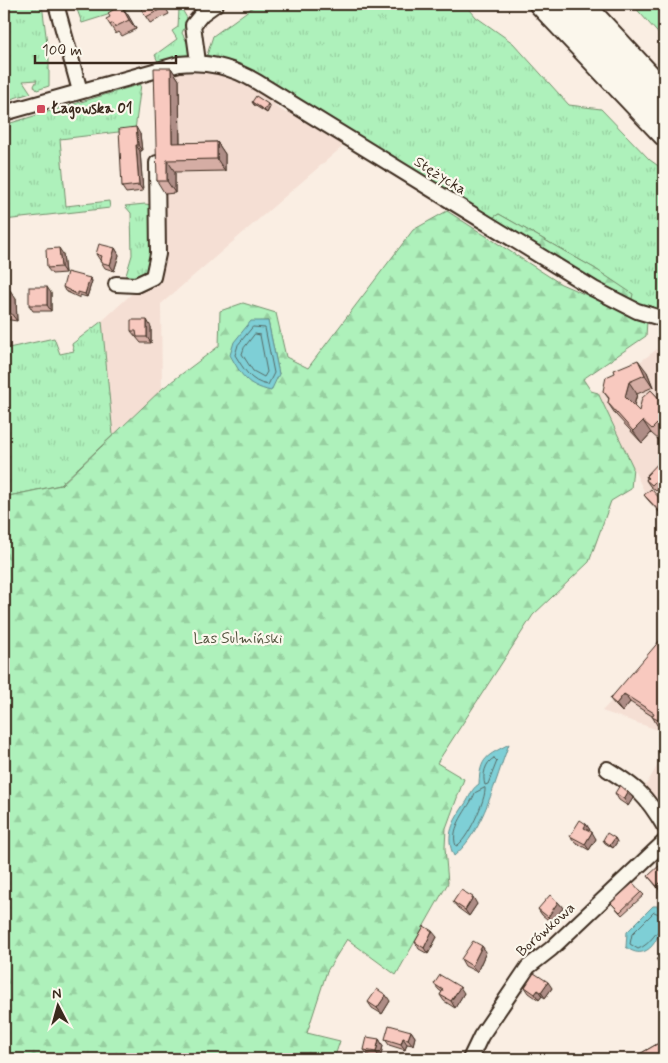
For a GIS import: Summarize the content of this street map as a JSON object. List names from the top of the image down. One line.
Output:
{"streets":{"street":["Stężycka","Borówkowa"]},"parks":["Las Sulmiński"],"places":{"transit":["Łagowska 01"]},"scale_bar":"100 m","north":"top"}
